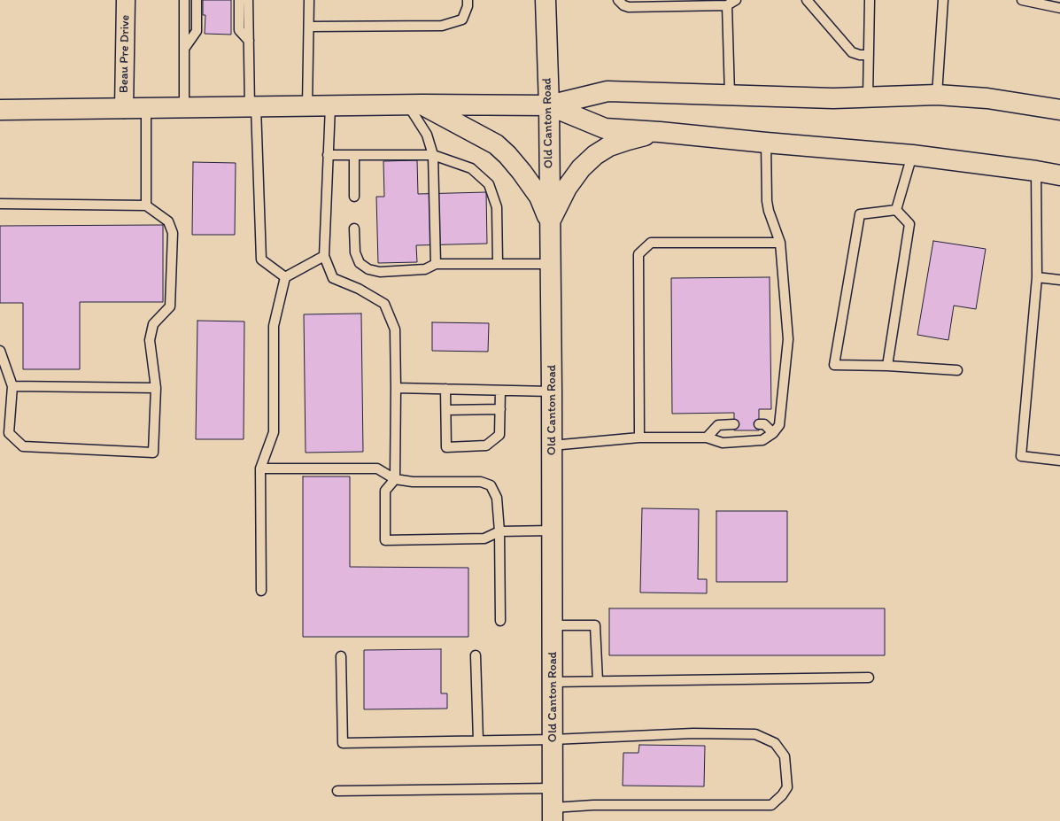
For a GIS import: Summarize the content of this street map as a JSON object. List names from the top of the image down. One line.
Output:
{"streets":{"main road":["Old Canton Road"],"street":["Beau Pre Drive"]}}
